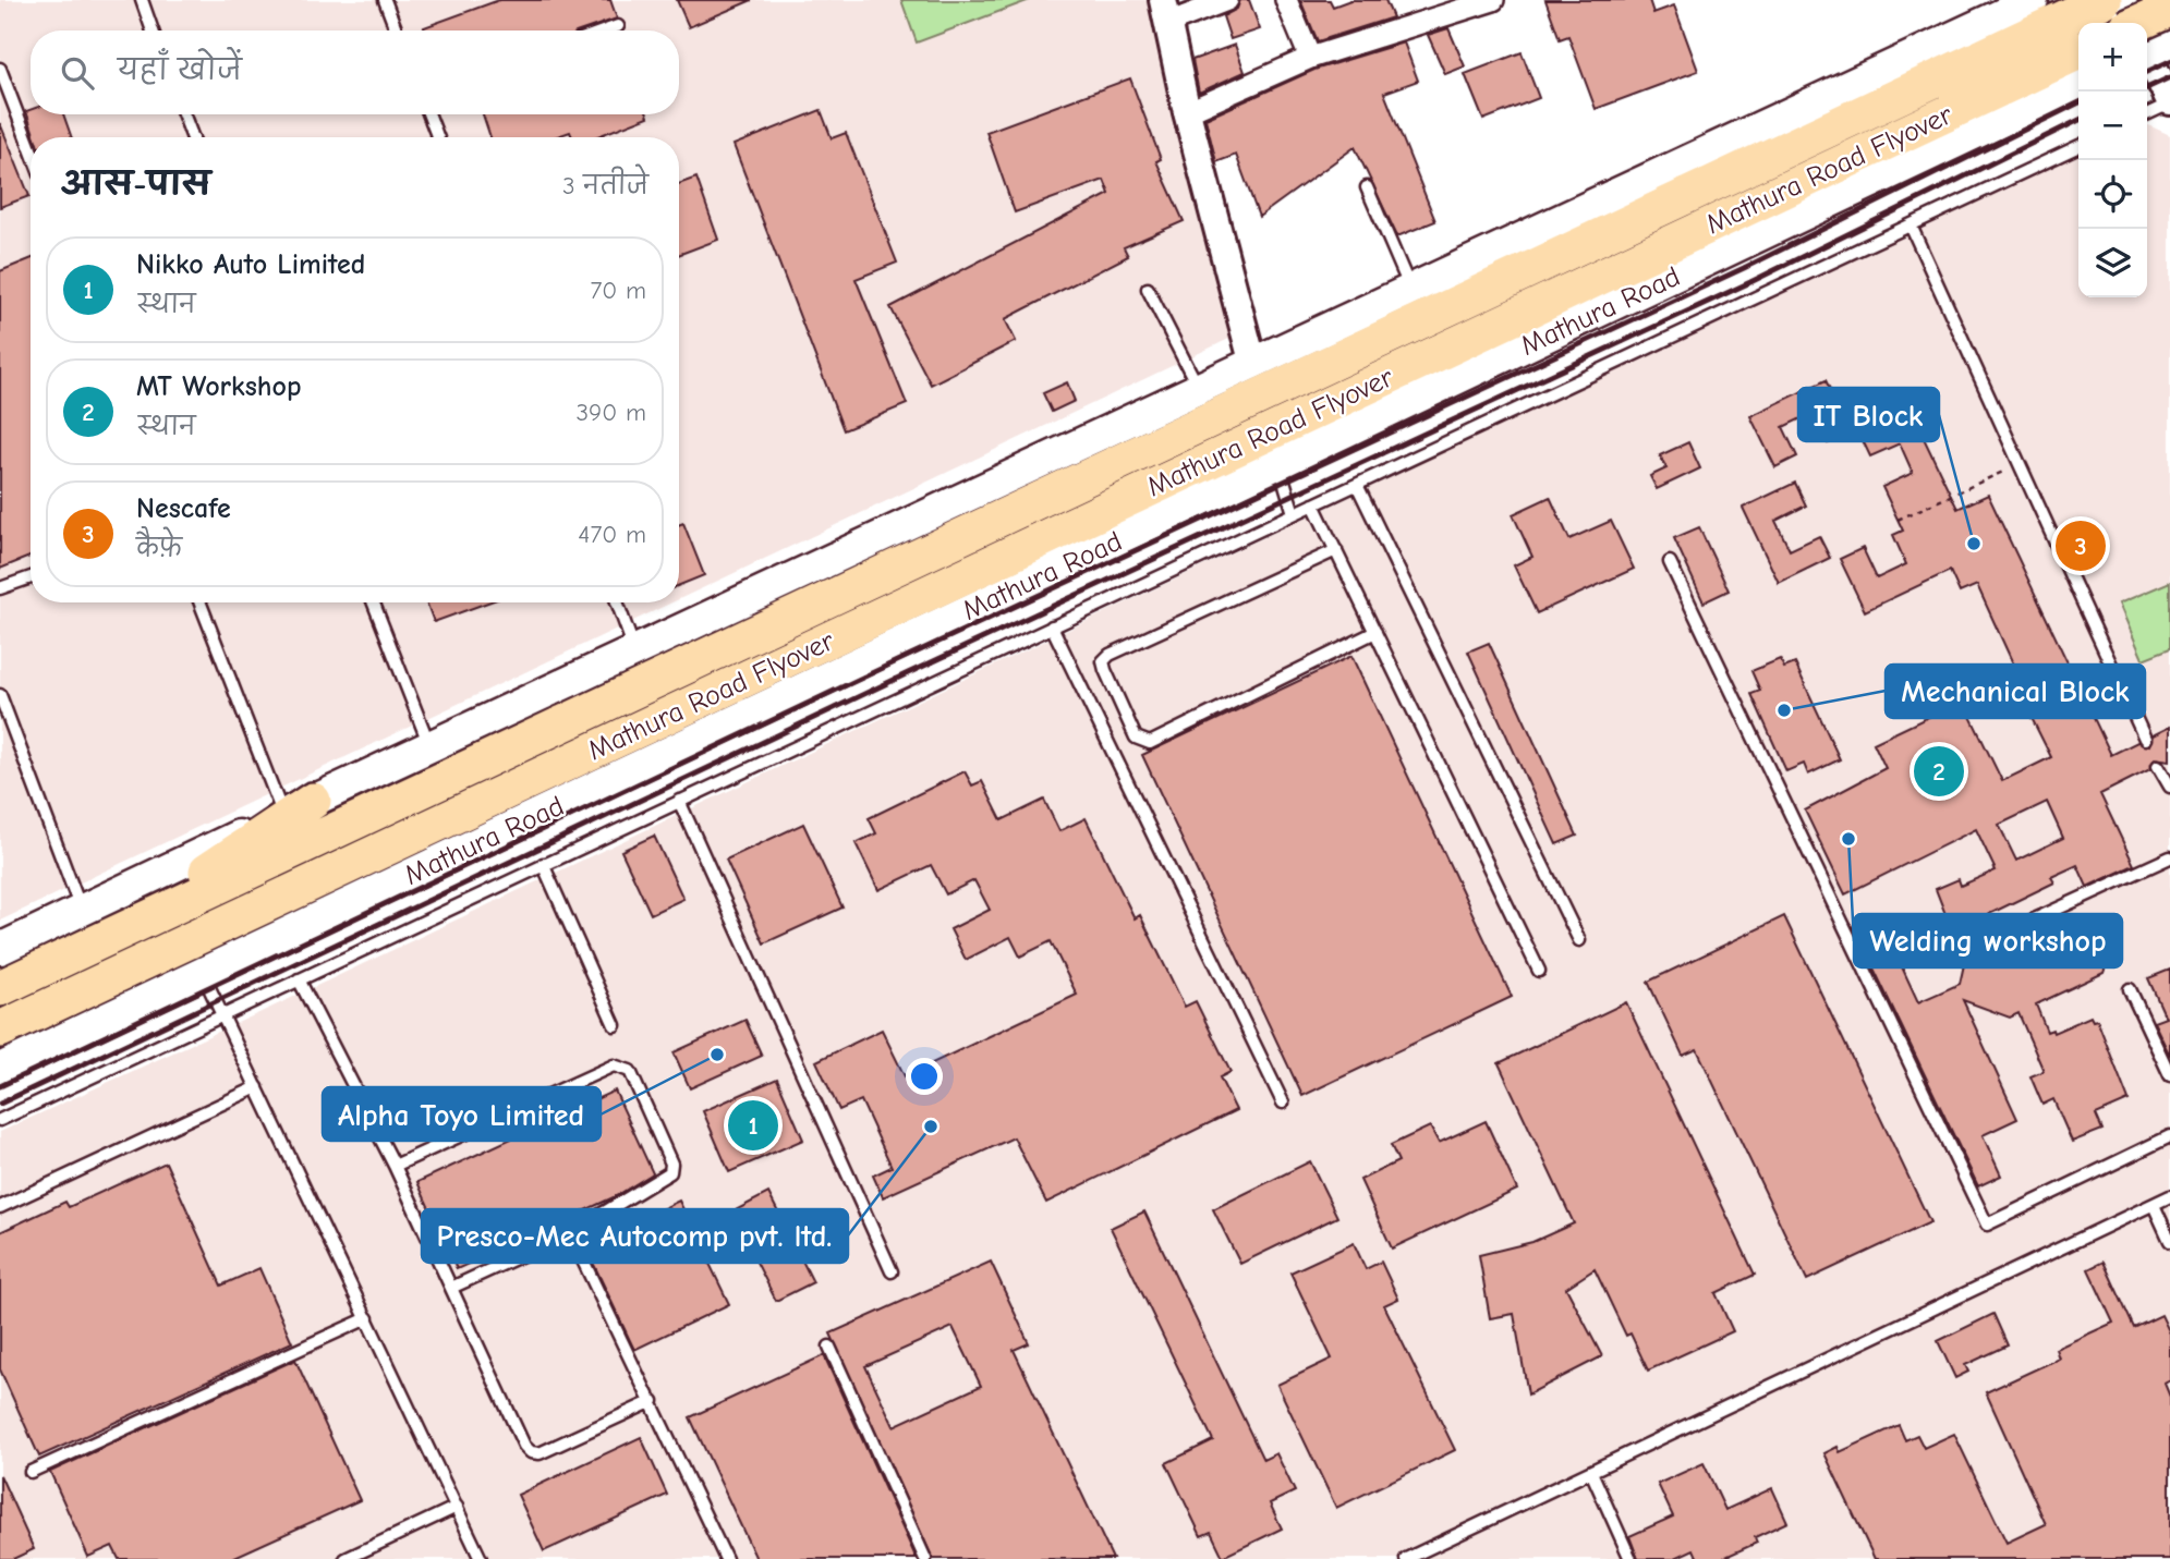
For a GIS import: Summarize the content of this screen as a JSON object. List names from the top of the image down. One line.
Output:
{"streets":{"highway":["Mathura Road Flyover"],"main road":["Mathura Road"]},"places":["IT Block","Mechanical Block","Welding workshop","Alpha Toyo Limited","Presco-Mec Autocomp pvt. ltd."],"page":{"map_buttons":["+","−"],"search":"यहाँ खोजें","heading":["आस-पास","3 नतीजे"],"list":[{"mark":"1","name":"Nikko Auto Limited","note":"स्थान","value":"70 m"},{"mark":"2","name":"MT Workshop","note":"स्थान","value":"390 m"},{"mark":"3","name":"Nescafe","note":"कैफ़े","value":"470 m"}],"pins":["3","2","1"]}}
